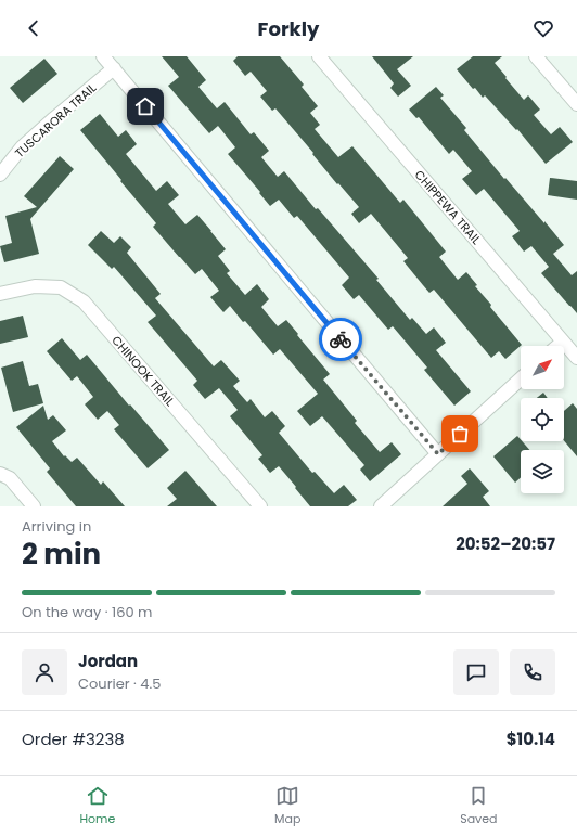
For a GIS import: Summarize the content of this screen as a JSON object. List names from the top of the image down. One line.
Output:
{"streets":{"street":["TUSCARORA TRAIL","CHIPPEWA TRAIL","CHINOOK TRAIL"]},"north":"top right","page":{"header":"Forkly","heading":["2 min","Arriving in","20:52–20:57"],"panel":["Jordan","Courier · 4.5","Order #3238","$10.14"],"bar":"On the way · 160 m","tabs":["Home","Map","Saved"]}}
